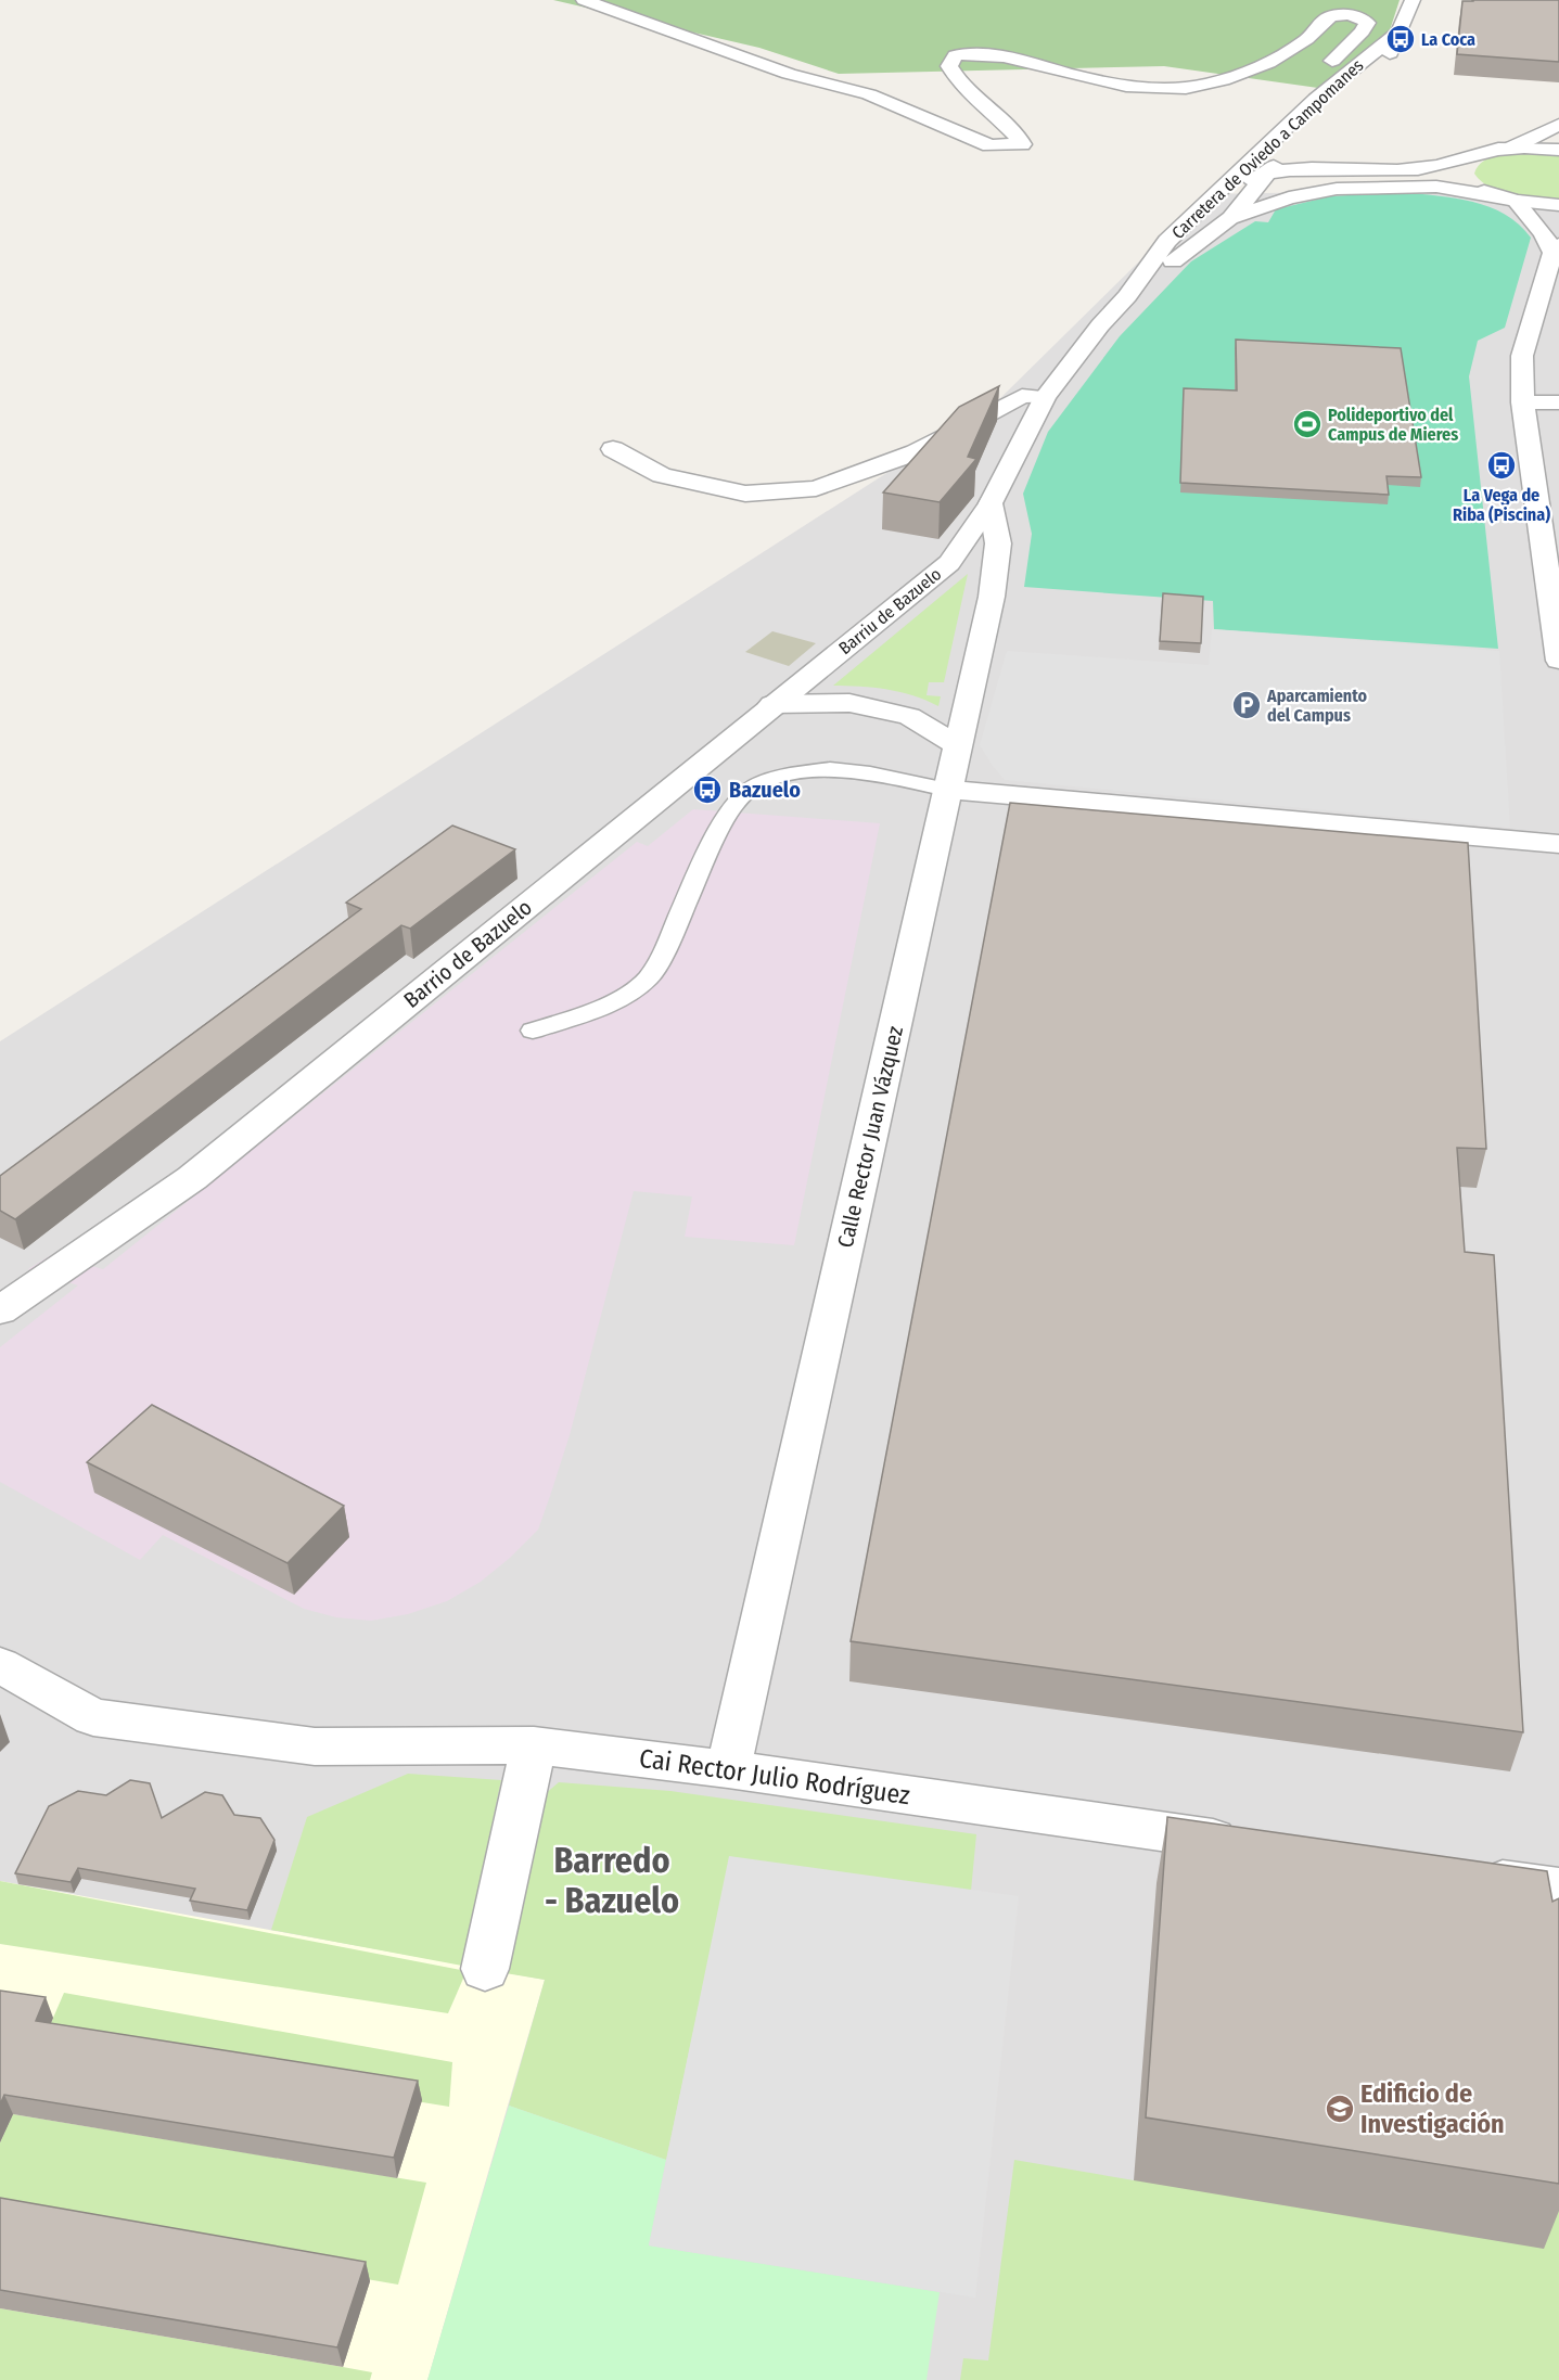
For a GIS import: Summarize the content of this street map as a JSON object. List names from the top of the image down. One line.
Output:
{"streets":{"street":["Carretera de Oviedo a Campomanes","Barriu de Bazuelo","Barrio de Bazuelo","Calle Rector Juan Vázquez","Cai Rector Julio Rodríguez"]},"crossings":[["Barriu de Bazuelo","Barrio de Bazuelo"],["Barriu de Bazuelo","Calle Rector Juan Vázquez"],["Calle Rector Juan Vázquez","Cai Rector Julio Rodríguez"]],"districts":["Barredo - Bazuelo"],"places":{"bus stop":["La Coca","La Vega de Riba (Piscina)","Bazuelo"],"sports":["Polideportivo del Campus de Mieres"],"parking":["Aparcamiento del Campus"],"school or university":["Edificio de Investigación"]}}
